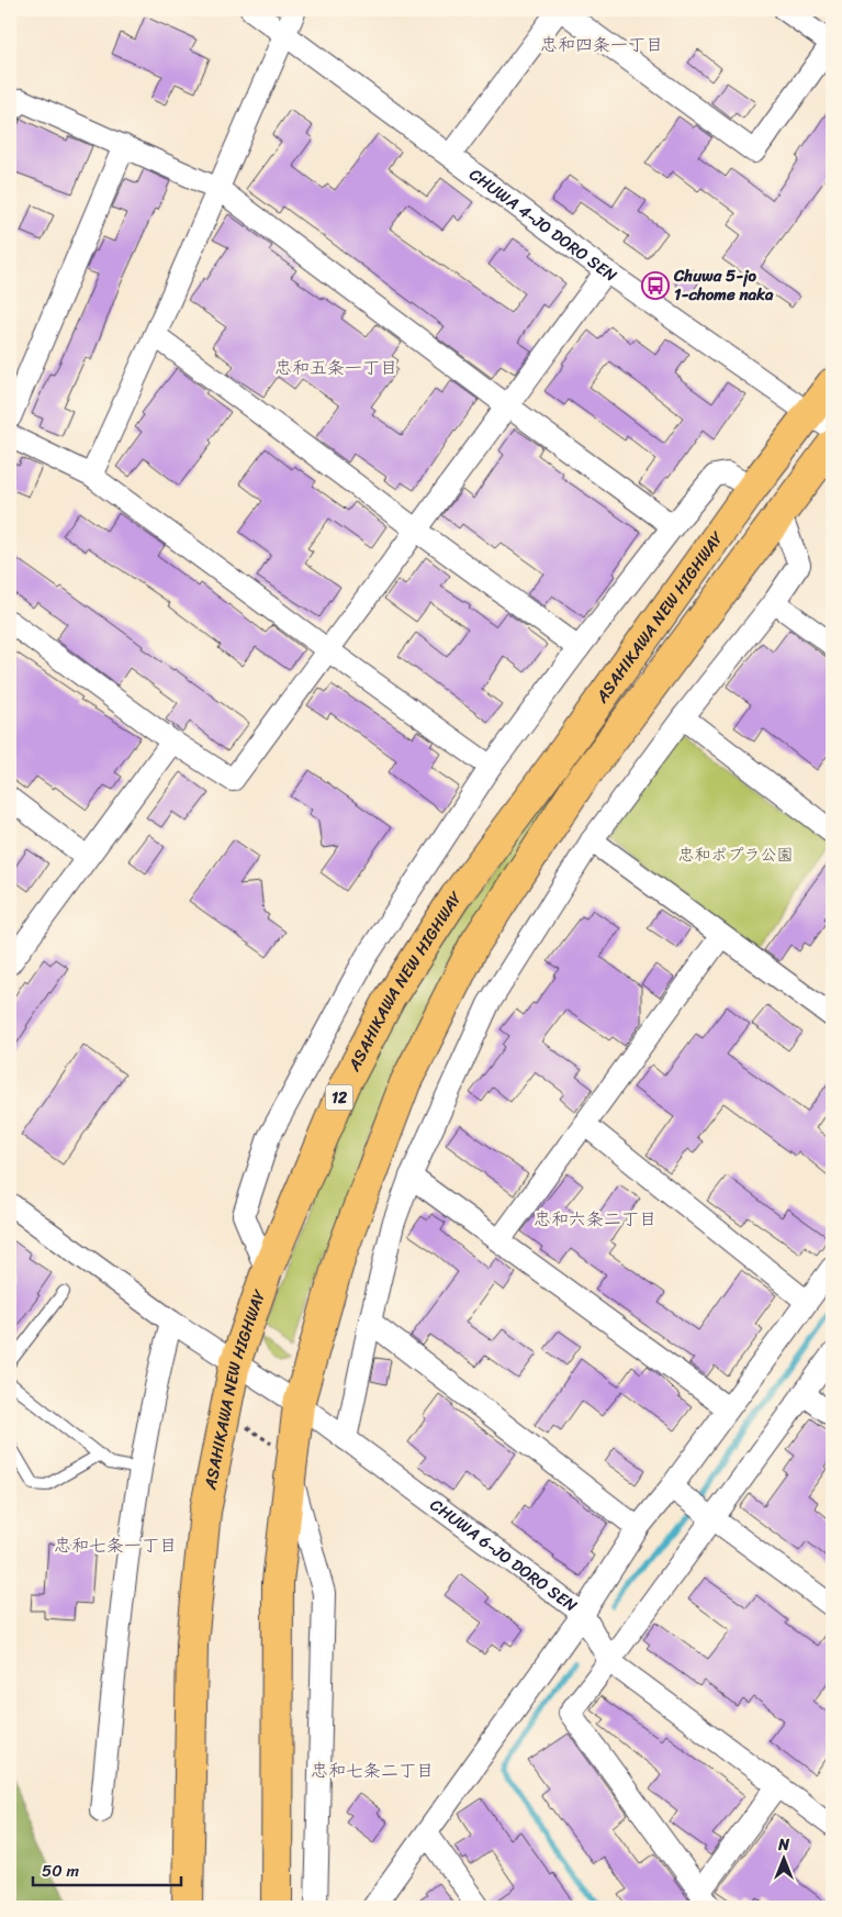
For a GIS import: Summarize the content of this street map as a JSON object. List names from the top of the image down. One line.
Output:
{"streets":{"highway":["ASAHIKAWA NEW HIGHWAY","12"],"street":["CHUWA 4-JO DORO SEN","CHUWA 6-JO DORO SEN"]},"crossings":[["CHUWA 4-JO DORO SEN","ASAHIKAWA NEW HIGHWAY"],["ASAHIKAWA NEW HIGHWAY","CHUWA 6-JO DORO SEN"]],"districts":["忠和四条一丁目","忠和五条一丁目","忠和六条二丁目","忠和七条一丁目","忠和七条二丁目"],"parks":["忠和ポプラ公園"],"places":{"bus stop":["Chuwa 5-jo 1-chome naka"]},"scale_bar":"50 m","north":"top"}
